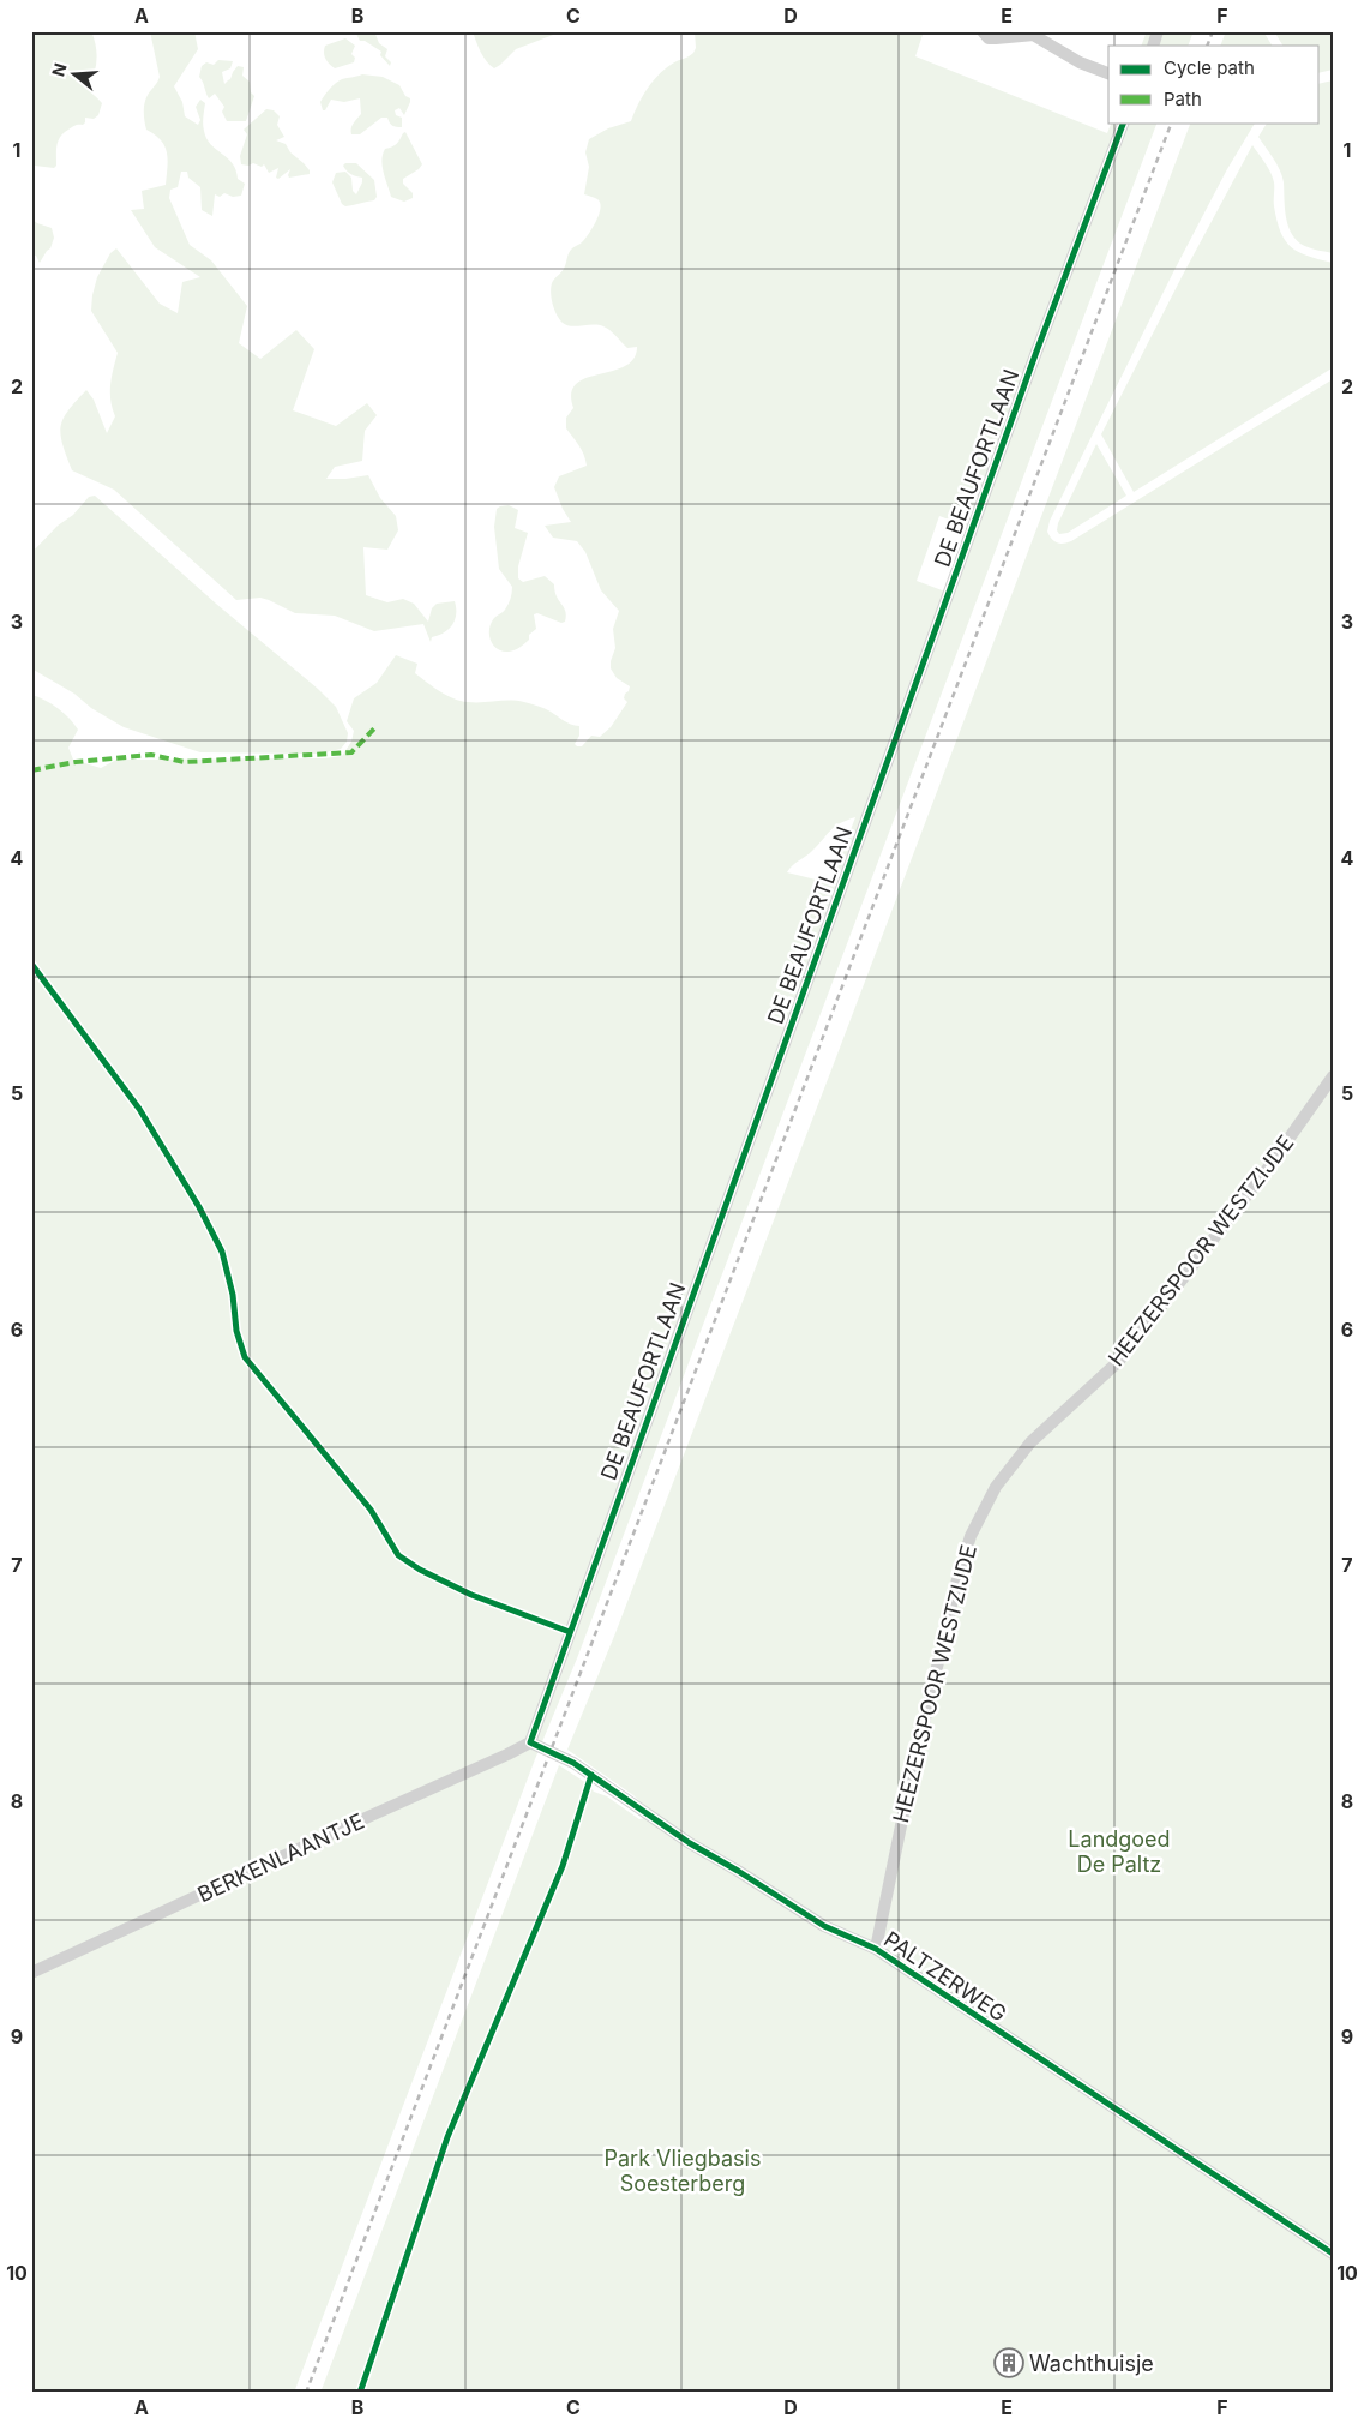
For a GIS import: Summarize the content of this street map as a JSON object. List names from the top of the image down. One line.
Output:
{"streets":{"street":["DE BEAUFORTLAAN","HEEZERSPOOR WESTZIJDE","BERKENLAANTJE","PALTZERWEG"]},"crossings":[["DE BEAUFORTLAAN","BERKENLAANTJE"],["DE BEAUFORTLAAN","PALTZERWEG"],["HEEZERSPOOR WESTZIJDE","PALTZERWEG"],["BERKENLAANTJE","PALTZERWEG"]],"parks":["Landgoed De Paltz","Park Vliegbasis Soesterberg"],"places":{"building":["Wachthuisje"]},"legend":["Cycle path","Path"],"north":"left","grid":{"columns":["A","B","C","D","E","F"],"rows":["1","2","3","4","5","6","7","8","9","10"]}}
